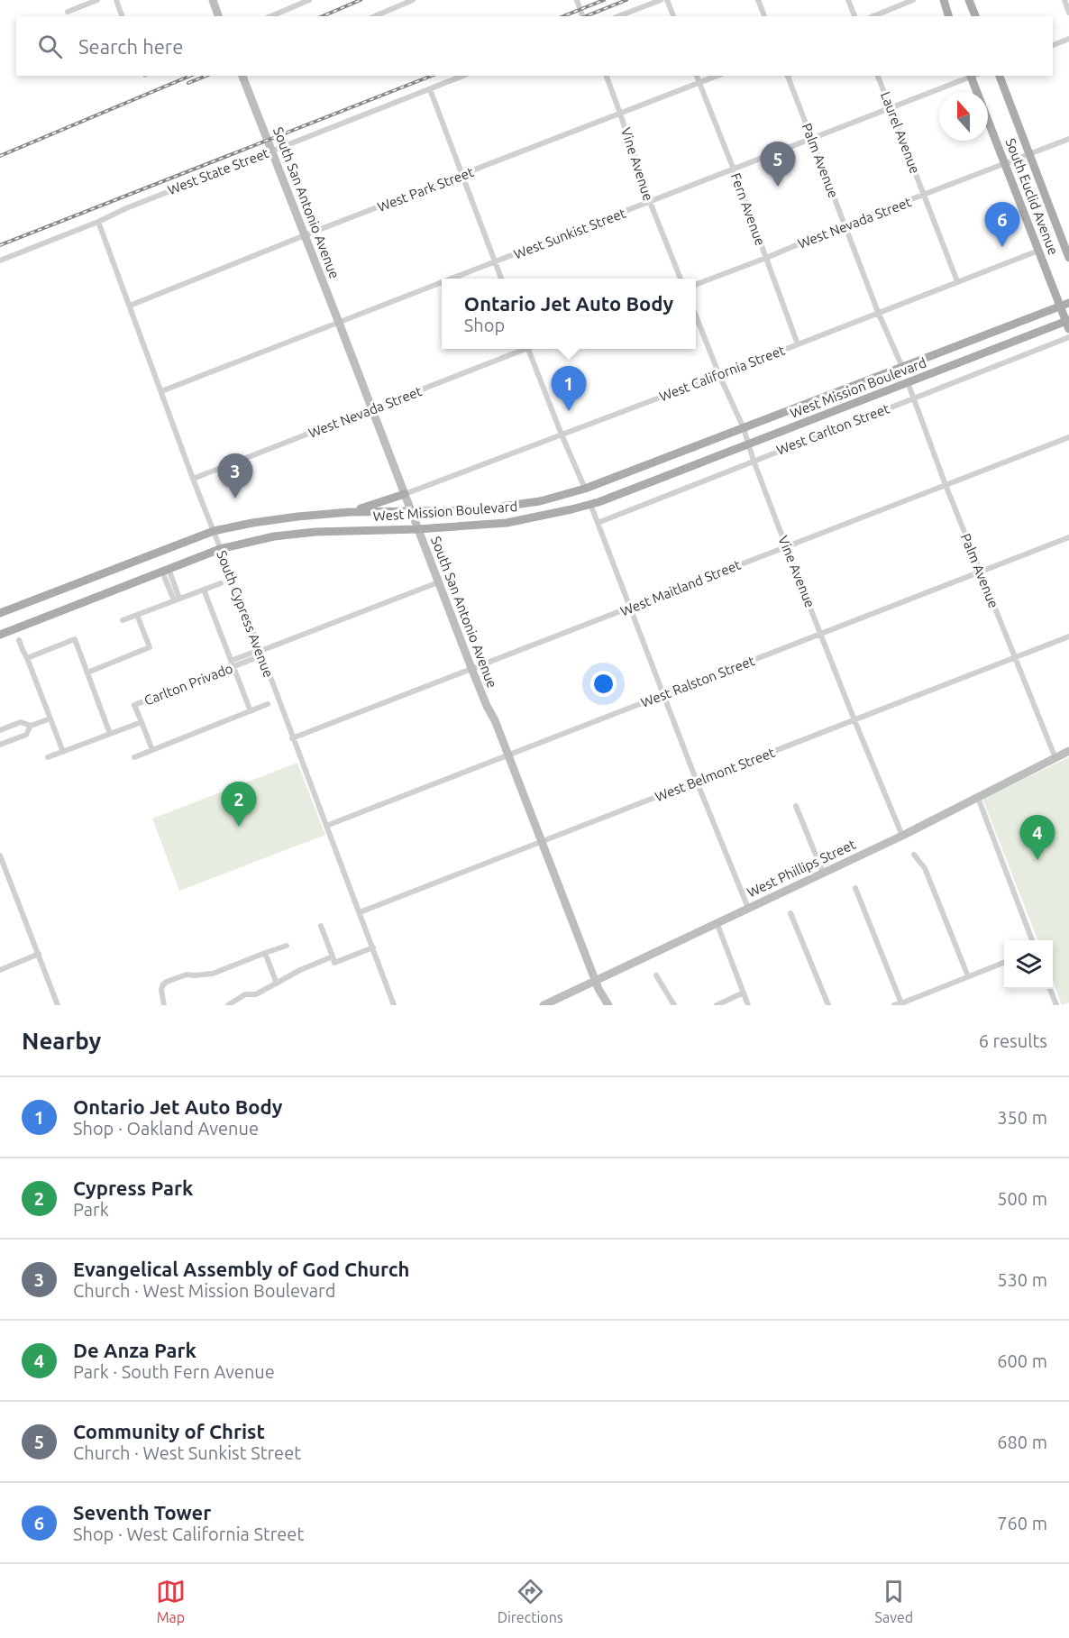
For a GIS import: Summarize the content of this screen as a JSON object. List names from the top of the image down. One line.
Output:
{"streets":{"main road":["South Euclid Avenue","West Mission Boulevard"],"street":["Laurel Avenue","Palm Avenue","Vine Avenue","West State Street","West Park Street","South San Antonio Avenue","Fern Avenue","West Nevada Street","West Sunkist Street","West California Street","West Carlton Street","West Maitland Street","South Cypress Avenue","West Ralston Street","Carlton Privado","West Belmont Street","West Phillips Street"]},"crossings":[["Laurel Avenue","West Nevada Street"],["Laurel Avenue","West Sunkist Street"],["Laurel Avenue","West California Street"],["Palm Avenue","West Nevada Street"],["Palm Avenue","West Sunkist Street"],["Palm Avenue","West California Street"],["Palm Avenue","West Mission Boulevard"],["Palm Avenue","West Carlton Street"],["Palm Avenue","West Maitland Street"],["Palm Avenue","West Ralston Street"],["Palm Avenue","West Belmont Street"],["Palm Avenue","West Phillips Street"],["Vine Avenue","West Park Street"],["Vine Avenue","West Sunkist Street"],["Vine Avenue","West California Street"],["Vine Avenue","West Mission Boulevard"],["Vine Avenue","West Carlton Street"],["Vine Avenue","West Maitland Street"],["Vine Avenue","West Ralston Street"],["Vine Avenue","West Belmont Street"],["Vine Avenue","West Phillips Street"],["West State Street","South San Antonio Avenue"],["West State Street","South Cypress Avenue"],["West Park Street","South San Antonio Avenue"],["West Park Street","Fern Avenue"],["West Park Street","South Cypress Avenue"],["South Euclid Avenue","West Nevada Street"],["South Euclid Avenue","West Sunkist Street"],["South Euclid Avenue","West California Street"],["South Euclid Avenue","West Mission Boulevard"],["South San Antonio Avenue","West Nevada Street"],["South San Antonio Avenue","West Sunkist Street"],["South San Antonio Avenue","West California Street"],["South San Antonio Avenue","West Mission Boulevard"],["South San Antonio Avenue","West Maitland Street"],["South San Antonio Avenue","West Ralston Street"],["South San Antonio Avenue","West Belmont Street"],["South San Antonio Avenue","West Phillips Street"],["Fern Avenue","West Nevada Street"],["Fern Avenue","West Sunkist Street"],["Fern Avenue","West California Street"],["West Nevada Street","South Cypress Avenue"],["West Sunkist Street","South Cypress Avenue"],["West Mission Boulevard","South Cypress Avenue"],["West Maitland Street","South Cypress Avenue"],["South Cypress Avenue","West Ralston Street"],["South Cypress Avenue","Carlton Privado"],["South Cypress Avenue","West Belmont Street"]],"north":"top","page":{"search":"Search here","pins":["5","6","1","3","2","4"],"popup":["Ontario Jet Auto Body","Shop"],"heading":["Nearby","6 results"],"list":[{"mark":"1","name":"Ontario Jet Auto Body","note":"Shop · Oakland Avenue","value":"350 m"},{"mark":"2","name":"Cypress Park","note":"Park","value":"500 m"},{"mark":"3","name":"Evangelical Assembly of God Church","note":"Church · West Mission Boulevard","value":"530 m"},{"mark":"4","name":"De Anza Park","note":"Park · South Fern Avenue","value":"600 m"},{"mark":"5","name":"Community of Christ","note":"Church · West Sunkist Street","value":"680 m"},{"mark":"6","name":"Seventh Tower","note":"Shop · West California Street","value":"760 m"}],"nav":["Map","Directions","Saved"]}}
